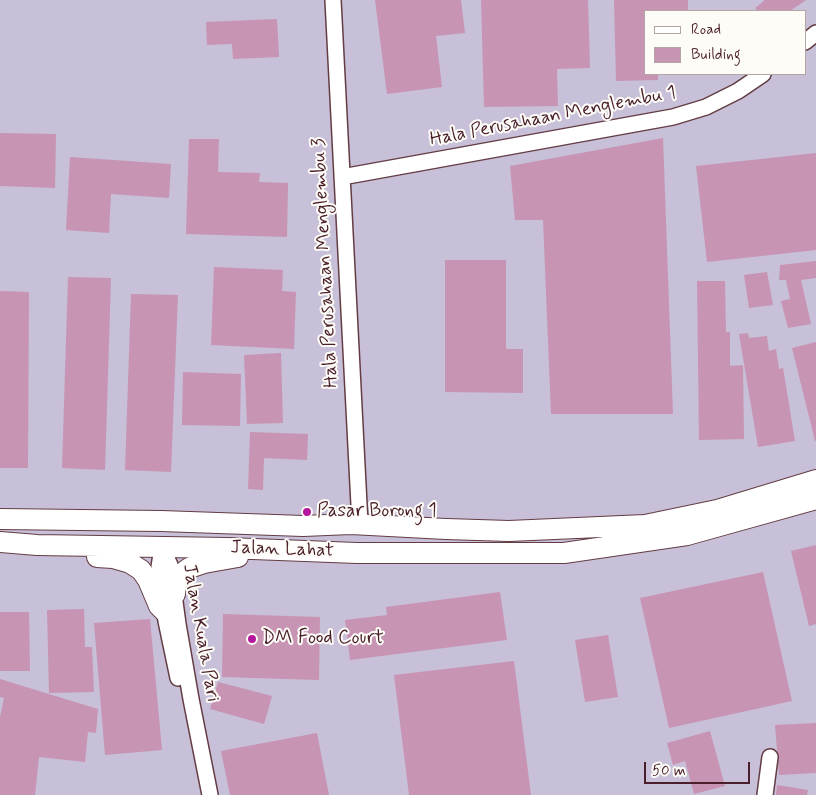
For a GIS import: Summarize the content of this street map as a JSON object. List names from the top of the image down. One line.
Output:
{"streets":{"main road":["Jalan Lahat"],"street":["Hala Perusahaan Menglembu 1","Hala Perusahaan Menglembu 3","Jalan Kuala Pari"]},"crossings":[["Hala Perusahaan Menglembu 1","Hala Perusahaan Menglembu 3"],["Jalan Lahat","Jalan Kuala Pari"]],"places":["Pasar Borong 1","DM Food Court"],"legend":["Road","Building"],"scale_bar":"50 m"}
